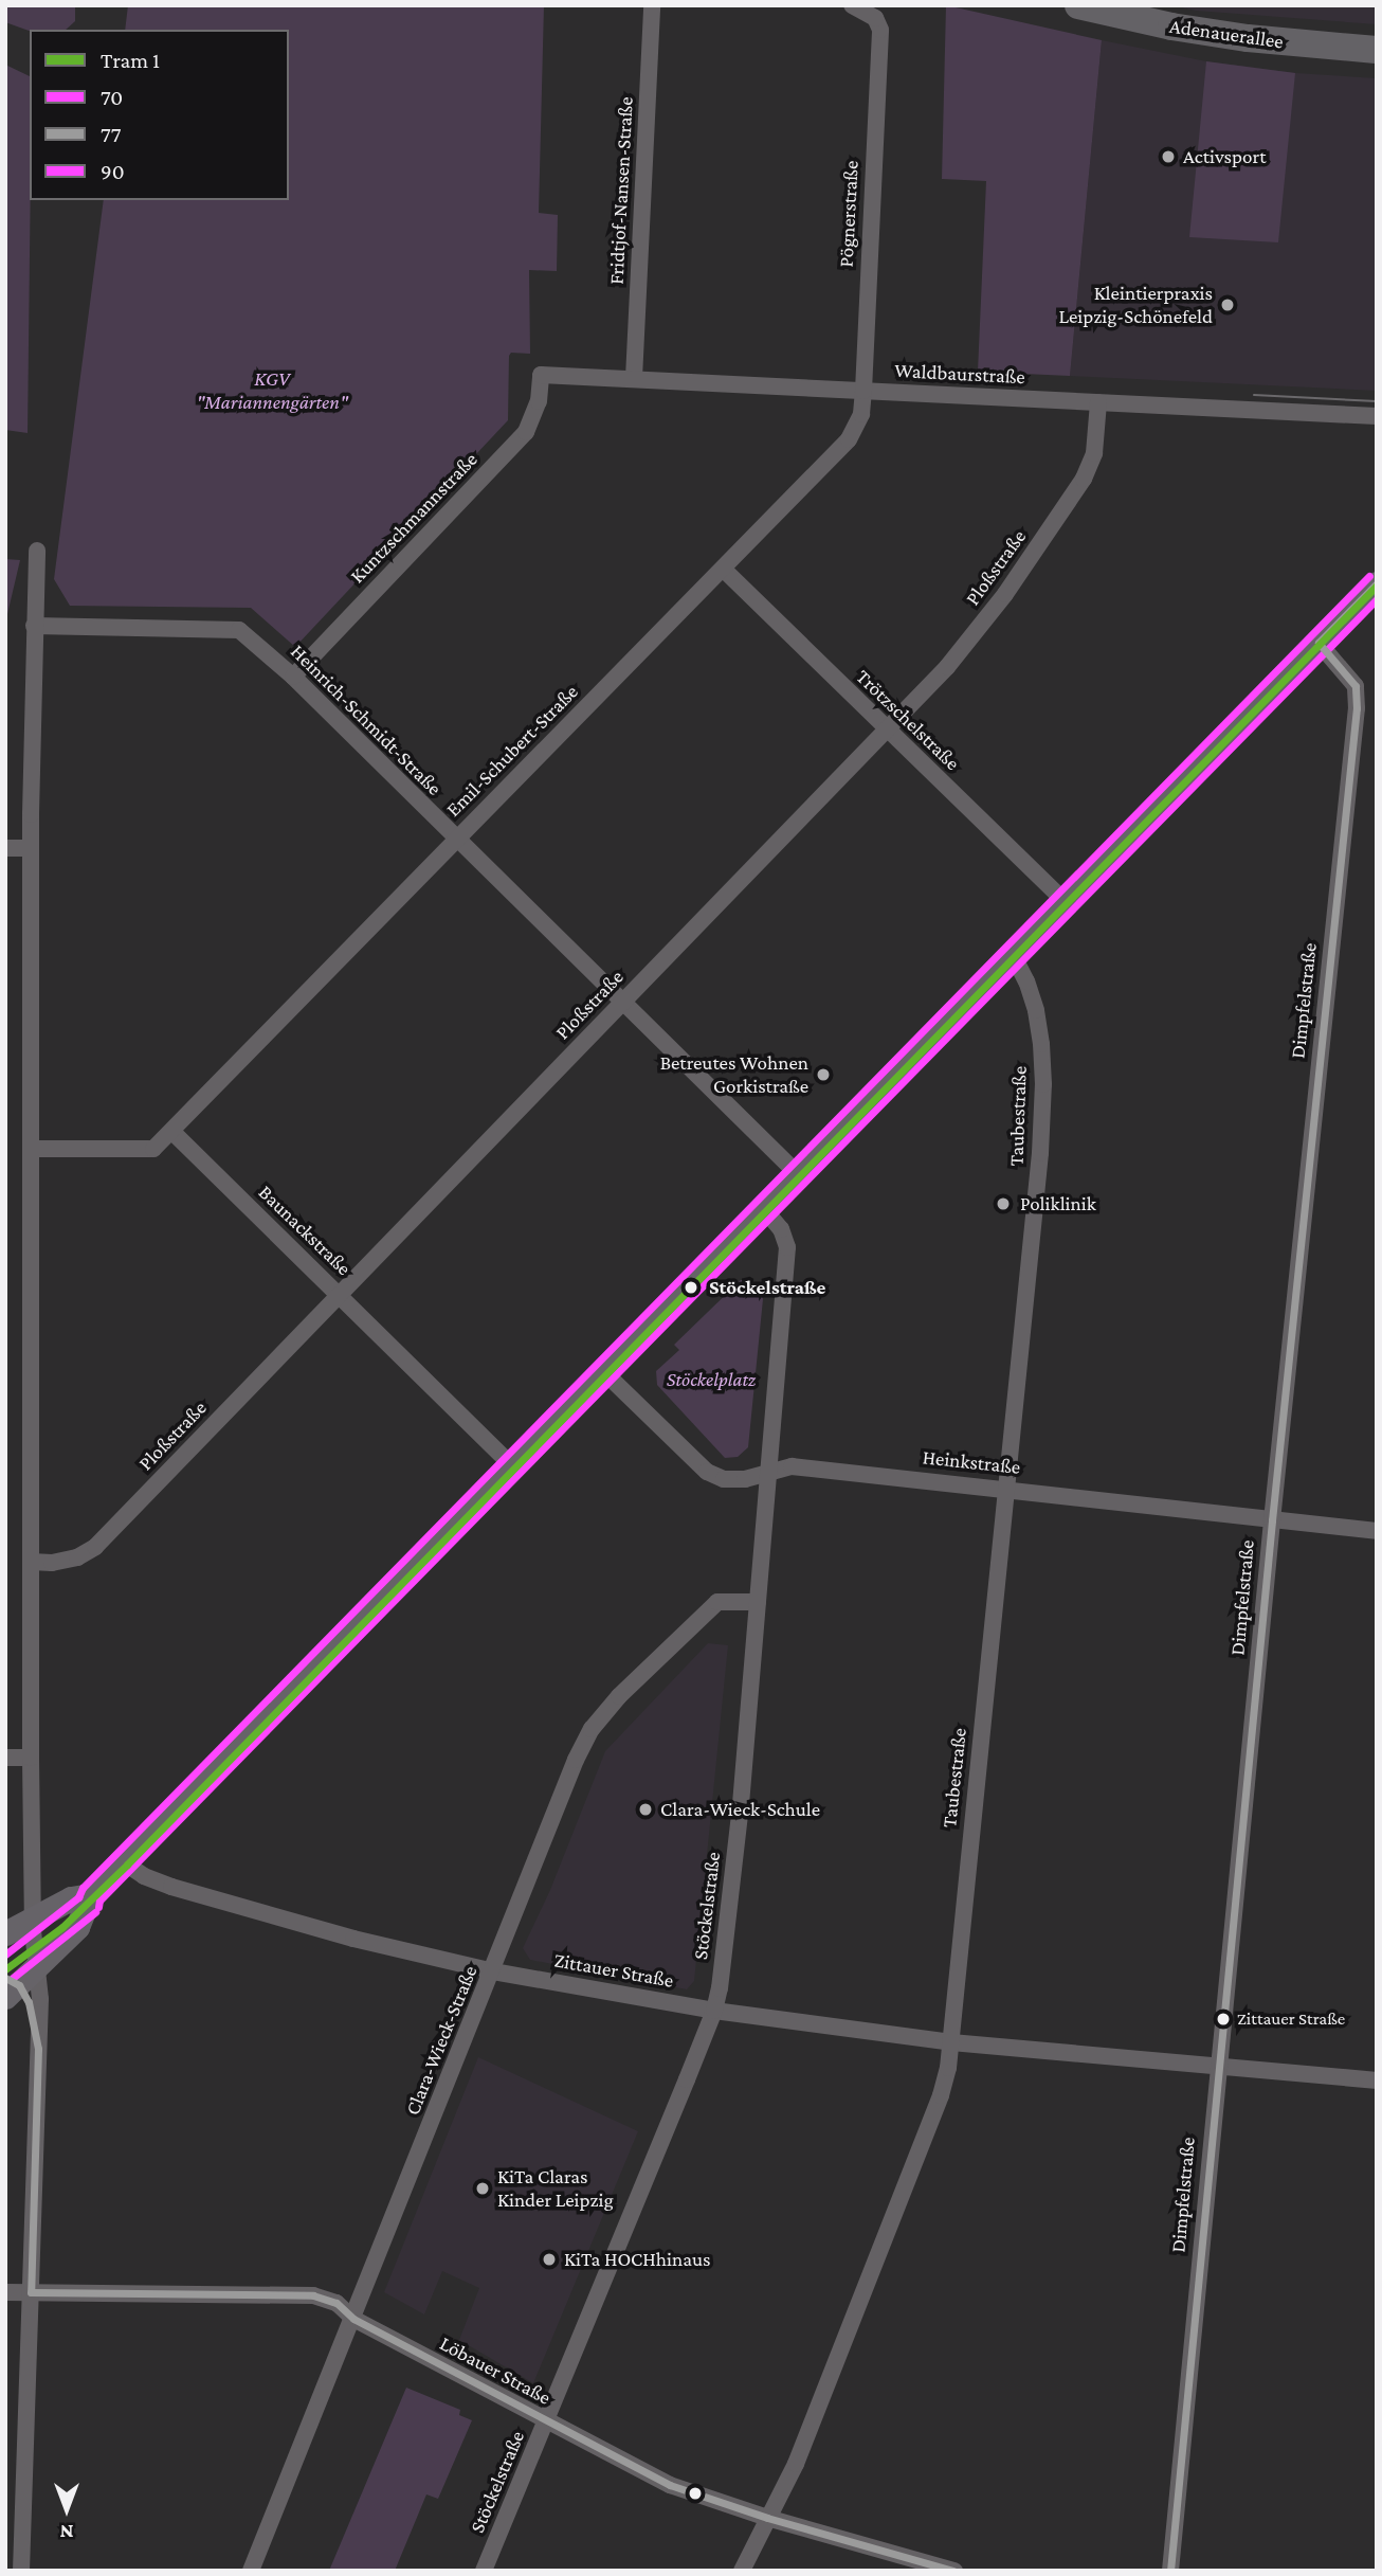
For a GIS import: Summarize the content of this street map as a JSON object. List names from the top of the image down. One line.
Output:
{"streets":{"main road":["Adenauerallee"],"street":["Fridtjof-Nansen-Straße","Pögnerstraße","Waldbaurstraße","Kuntzschmannstraße","Ploßstraße","Heinrich-Schmidt-Straße","Trötzschelstraße","Emil-Schubert-Straße","Dimpfelstraße","Taubestraße","Baunackstraße","Heinkstraße","Stöckelstraße","Zittauer Straße","Clara-Wieck-Straße","Löbauer Straße"]},"crossings":[["Fridtjof-Nansen-Straße","Waldbaurstraße"],["Pögnerstraße","Waldbaurstraße"],["Pögnerstraße","Emil-Schubert-Straße"],["Waldbaurstraße","Kuntzschmannstraße"],["Waldbaurstraße","Ploßstraße"],["Waldbaurstraße","Emil-Schubert-Straße"],["Kuntzschmannstraße","Heinrich-Schmidt-Straße"],["Ploßstraße","Heinrich-Schmidt-Straße"],["Ploßstraße","Trötzschelstraße"],["Ploßstraße","Baunackstraße"],["Heinrich-Schmidt-Straße","Emil-Schubert-Straße"],["Trötzschelstraße","Emil-Schubert-Straße"],["Emil-Schubert-Straße","Baunackstraße"],["Dimpfelstraße","Heinkstraße"],["Dimpfelstraße","Zittauer Straße"],["Taubestraße","Heinkstraße"],["Taubestraße","Zittauer Straße"],["Taubestraße","Löbauer Straße"],["Heinkstraße","Stöckelstraße"],["Stöckelstraße","Zittauer Straße"],["Stöckelstraße","Clara-Wieck-Straße"],["Stöckelstraße","Löbauer Straße"],["Zittauer Straße","Clara-Wieck-Straße"],["Clara-Wieck-Straße","Löbauer Straße"]],"parks":["KGV \"Mariannengärten\"","Stöckelplatz"],"places":["Activsport","Kleintierpraxis Leipzig-Schönefeld","Betreutes Wohnen Gorkistraße","Poliklinik","Stöckelstraße","Clara-Wieck-Schule","Zittauer Straße","KiTa Claras Kinder Leipzig","KiTa HOCHhinaus"],"lines":["transit line 90","transit line 77","tram line 1","transit line 70"],"legend":["Tram 1","70","77","90"],"north":"bottom"}
